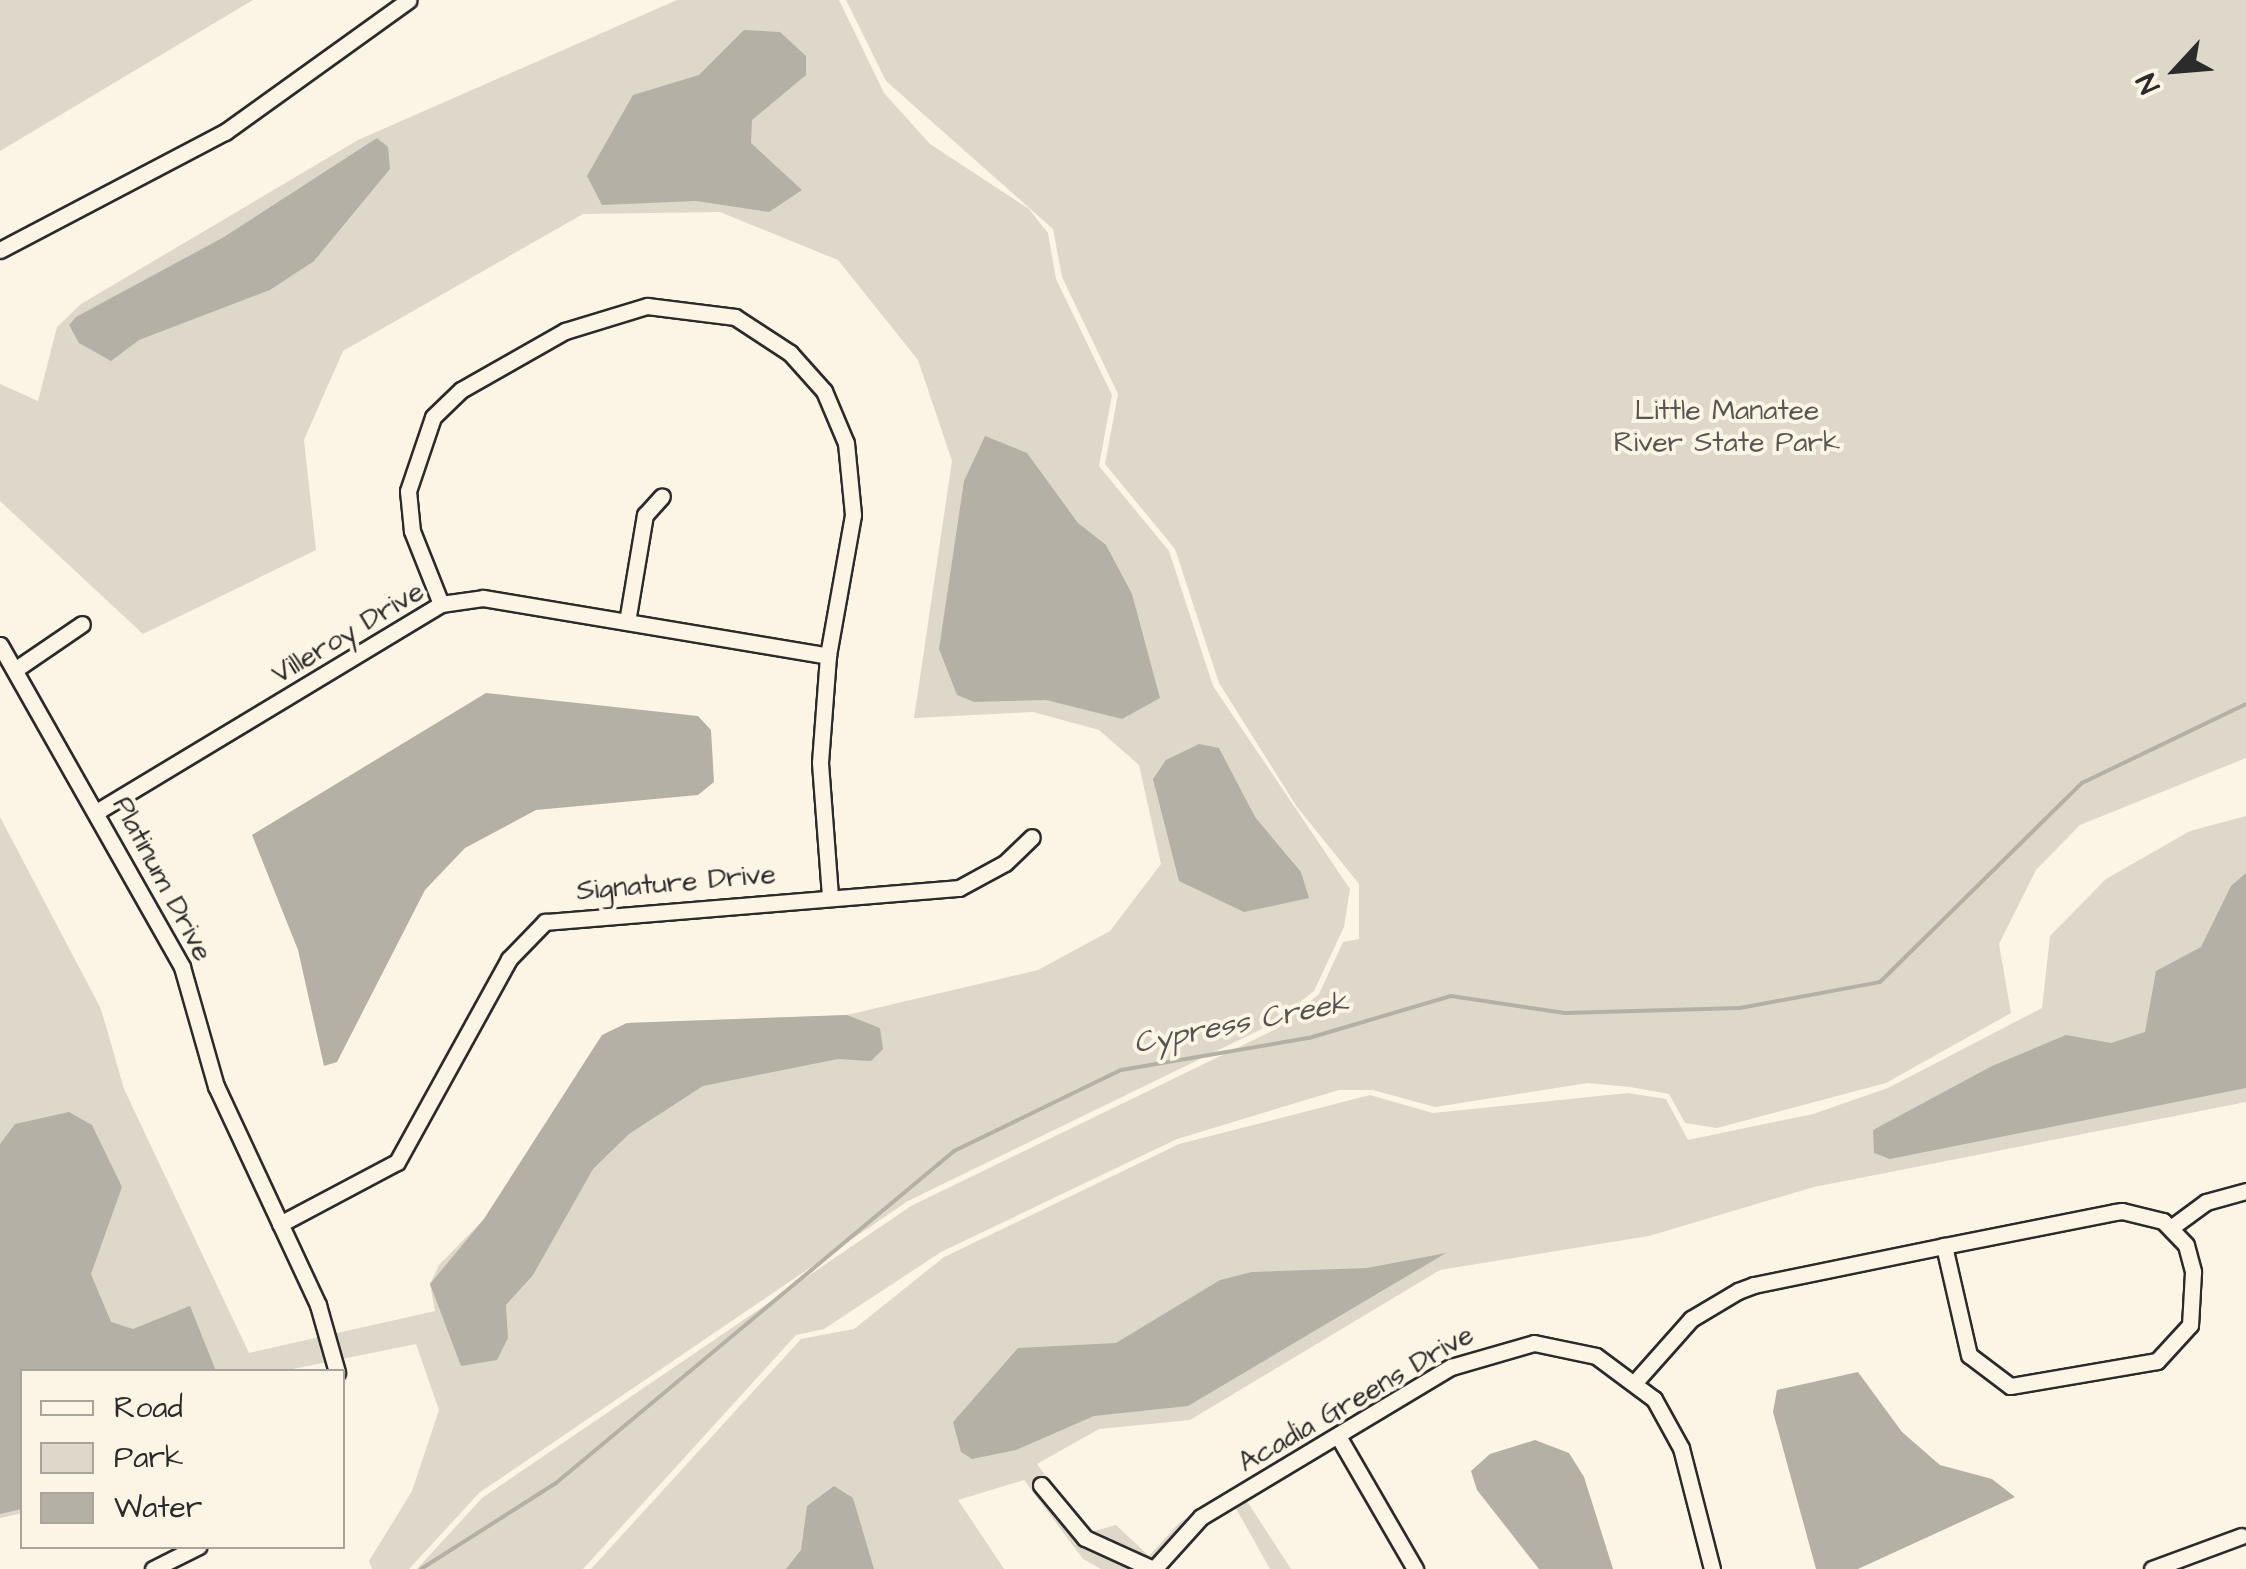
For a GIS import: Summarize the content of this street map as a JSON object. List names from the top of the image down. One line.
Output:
{"streets":{"street":["Villeroy Drive","Platinum Drive","Signature Drive","Acadia Greens Drive"]},"crossings":[["Villeroy Drive","Platinum Drive"],["Platinum Drive","Signature Drive"]],"water":["Cypress Creek"],"parks":["Little Manatee River State Park"],"legend":["Road","Park","Water"],"north":"bottom left"}
